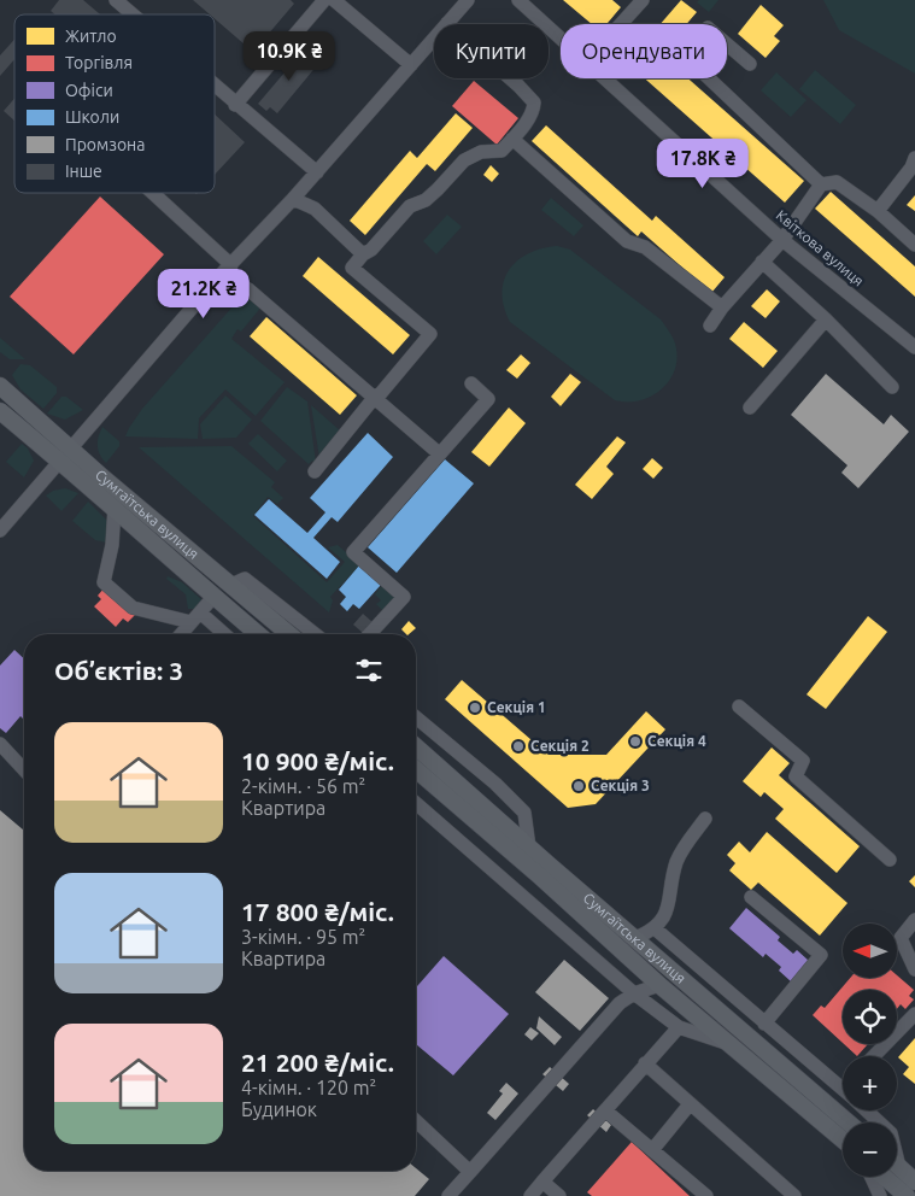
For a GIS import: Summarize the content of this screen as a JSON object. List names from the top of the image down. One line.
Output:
{"streets":{"main road":["Сумгаїтська вулиця"],"street":["Квіткова вулиця"]},"places":["Секція 1","Секція 4","Секція 2","Секція 3"],"legend":["Житло","Торгівля","Офіси","Школи","Промзона","Інше"],"north":"left","page":{"chip":["Купити","Орендувати"],"price":["10.9K ₴","17.8K ₴","21.2K ₴"],"heading":"Об’єктів: 3","list":[{"name":"10 900 ₴/міс.","note":"2-кімн. · 56 m² · Квартира"},{"name":"17 800 ₴/міс.","note":"3-кімн. · 95 m² · Квартира"},{"name":"21 200 ₴/міс.","note":"4-кімн. · 120 m² · Будинок"}],"map_buttons":["+","−"]}}
